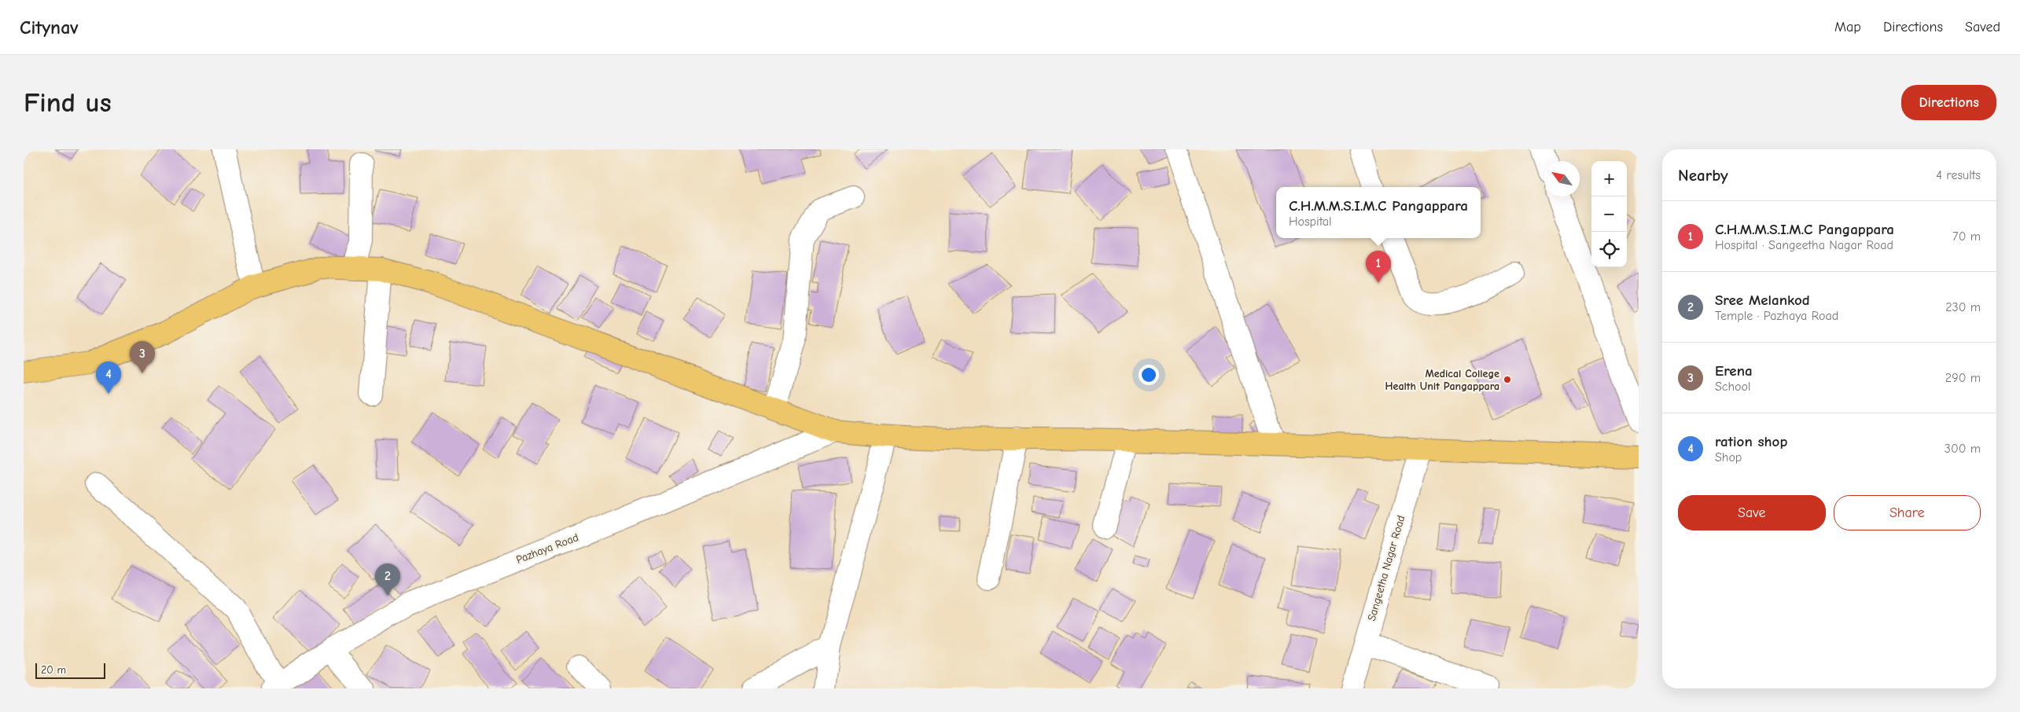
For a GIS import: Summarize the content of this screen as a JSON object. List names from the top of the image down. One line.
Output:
{"streets":{"street":["Pazhaya Road","Sangeetha Nagar Road"]},"places":["Medical College Health Unit Pangappara"],"scale_bar":"20 m","north":"top left","page":{"header":"Citynav","nav":["Map","Directions","Saved"],"buttons":["Directions",["Save","Share"]],"title":"Find us","heading":["Nearby","4 results"],"map_buttons":["+","−"],"popup":["C.H.M.M.S.I.M.C Pangappara","Hospital"],"list":[{"mark":"1","name":"C.H.M.M.S.I.M.C Pangappara","note":"Hospital · Sangeetha Nagar Road","value":"70 m"},{"mark":"2","name":"Sree Melankod","note":"Temple · Pazhaya Road","value":"230 m"},{"mark":"3","name":"Erena","note":"School","value":"290 m"},{"mark":"4","name":"ration shop","note":"Shop","value":"300 m"}],"pins":["1","3","4","2"],"scale":"20 m"}}
